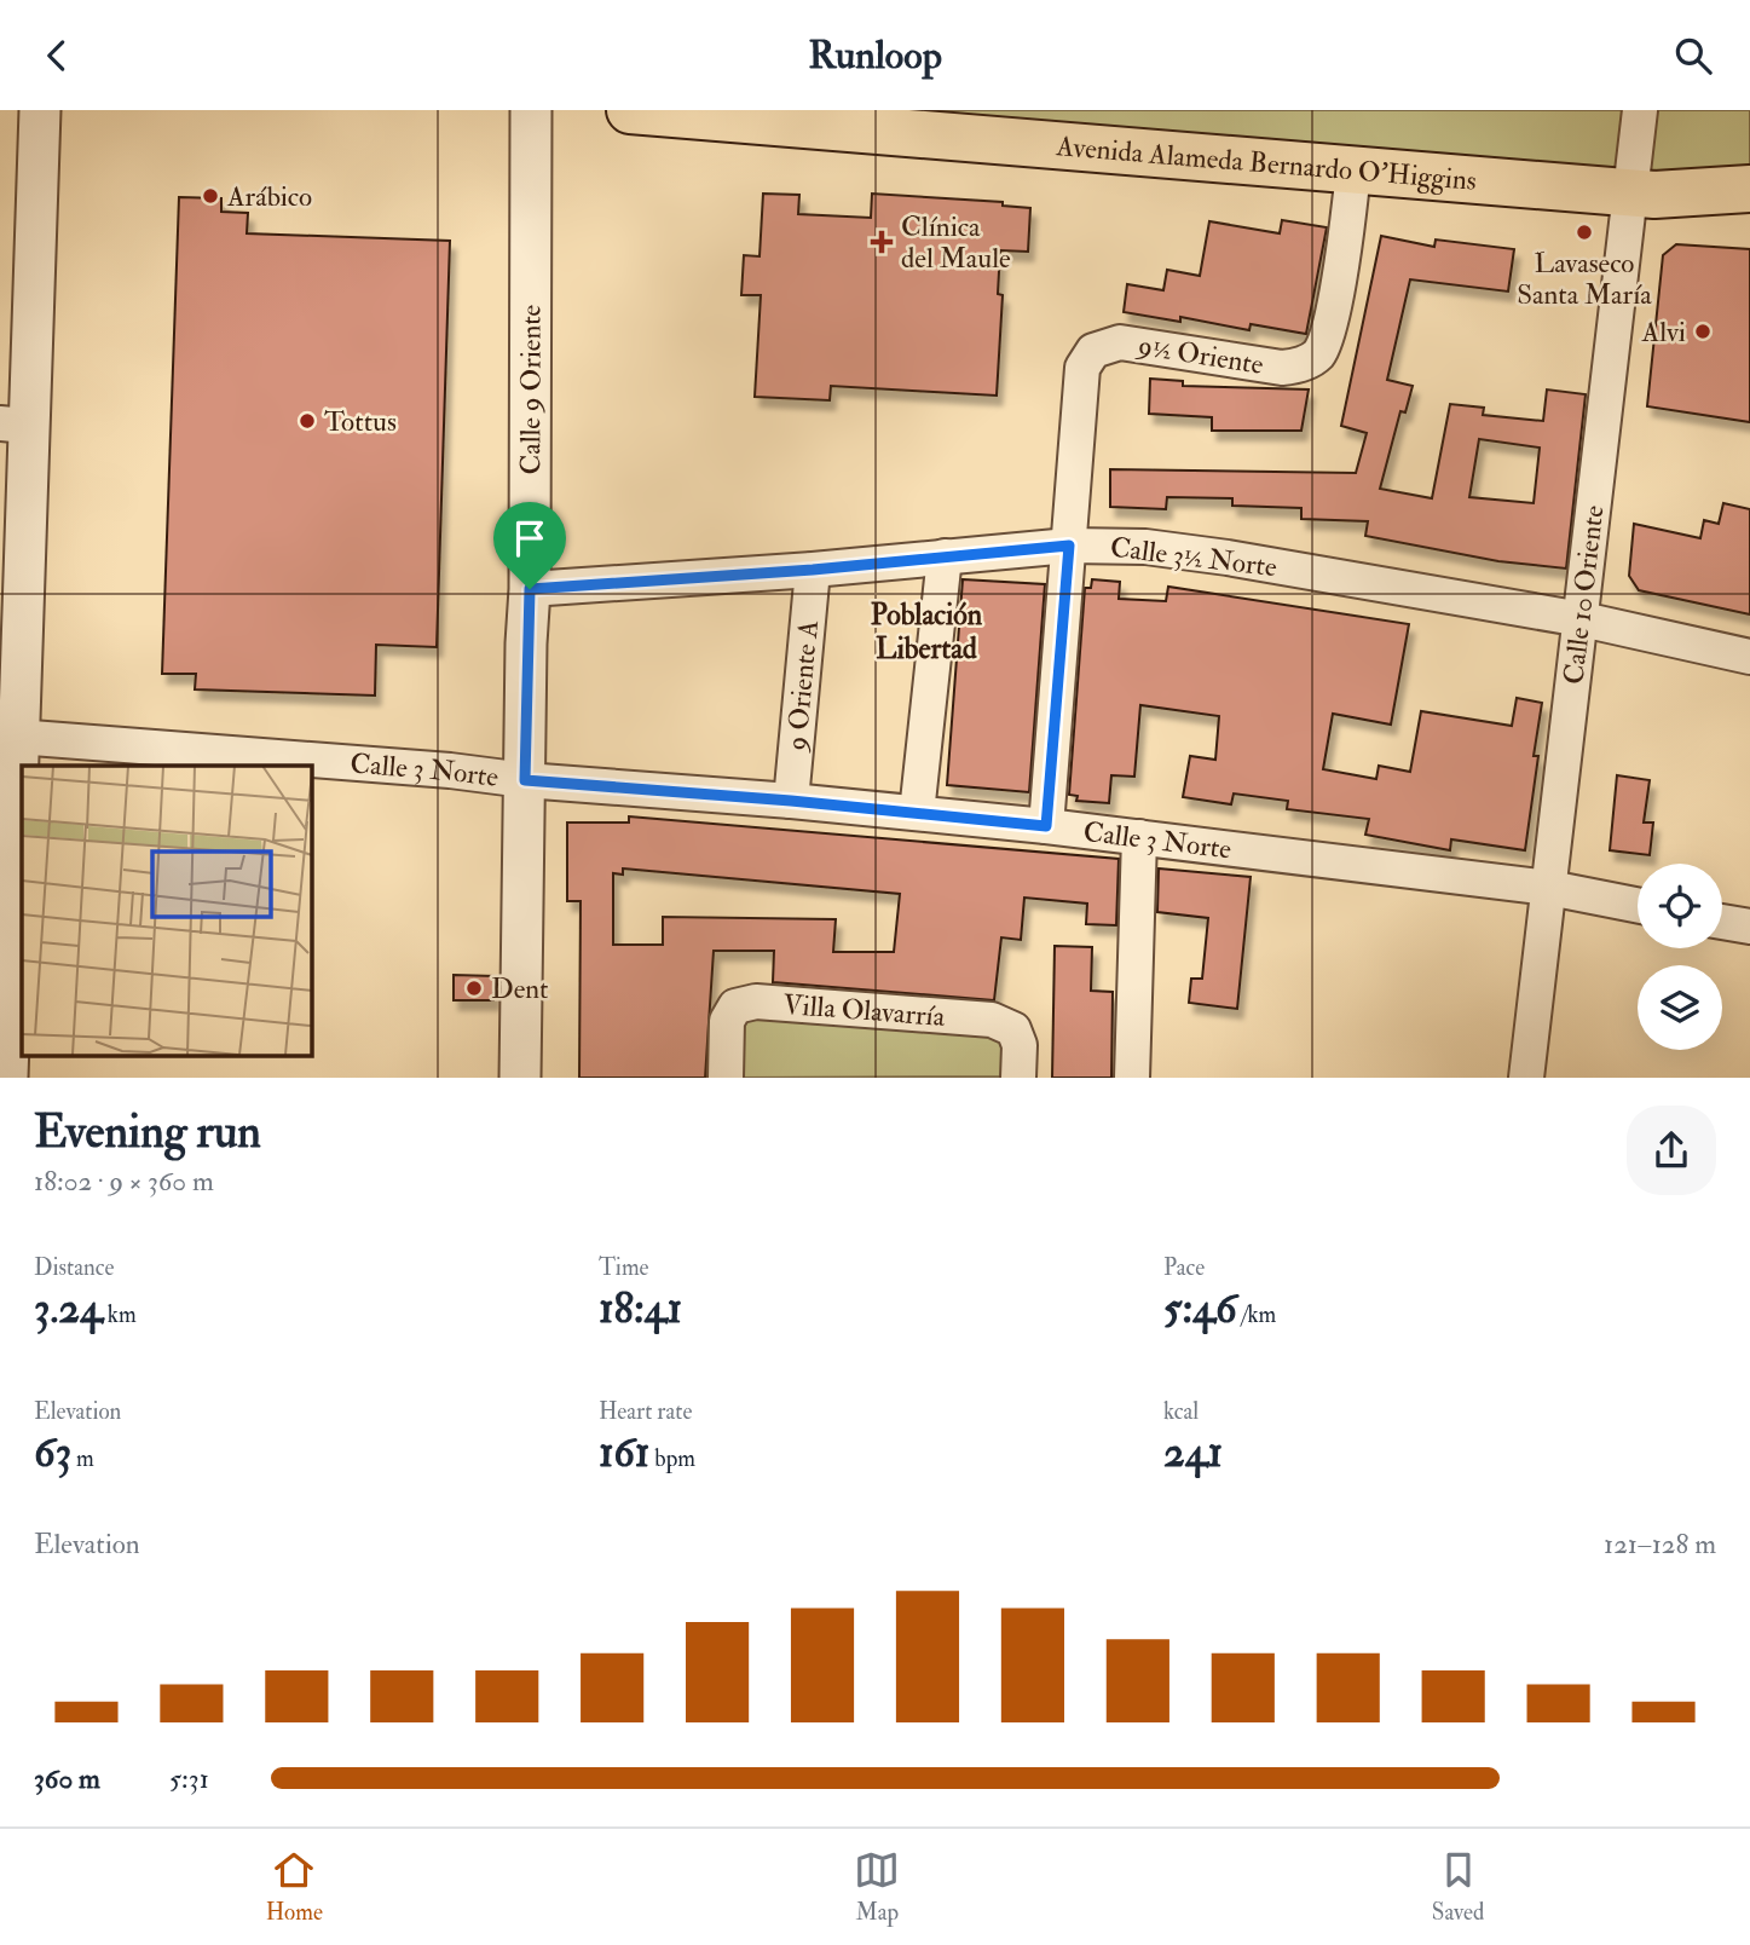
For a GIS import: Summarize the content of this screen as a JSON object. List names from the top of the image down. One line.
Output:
{"streets":{"main road":["Avenida Alameda Bernardo O'Higgins"],"street":["9½ Oriente","Calle 9 Oriente","Calle 3½ Norte","Calle 10 Oriente","9 Oriente A","Calle 3 Norte","Villa Olavarría"]},"crossings":[["Avenida Alameda Bernardo O'Higgins","9½ Oriente"],["Avenida Alameda Bernardo O'Higgins","Calle 10 Oriente"],["9½ Oriente","Calle 3½ Norte"],["Calle 9 Oriente","Calle 3½ Norte"],["Calle 9 Oriente","Calle 3 Norte"],["Calle 3½ Norte","Calle 10 Oriente"],["Calle 3½ Norte","9 Oriente A"],["Calle 10 Oriente","Calle 3 Norte"],["9 Oriente A","Calle 3 Norte"]],"districts":["Población Libertad"],"places":{"other":["Arábico","Lavaseco Santa María","Alvi","Tottus","Dent"],"health":["Clínica del Maule"]},"page":{"header":"Runloop","heading":["Evening run","18:02 · 9 × 360 m"],"stats":[["Distance","3.24 km"],["Time","18:41"],["Pace","5:46 /km"],["Elevation","63 m"],["Heart rate","161 bpm"],["kcal","241"]],"chart":["Elevation","121–128 m"],"list":[{"name":"360 m","note":"5:31"}],"tabs":["Home","Map","Saved"]}}
